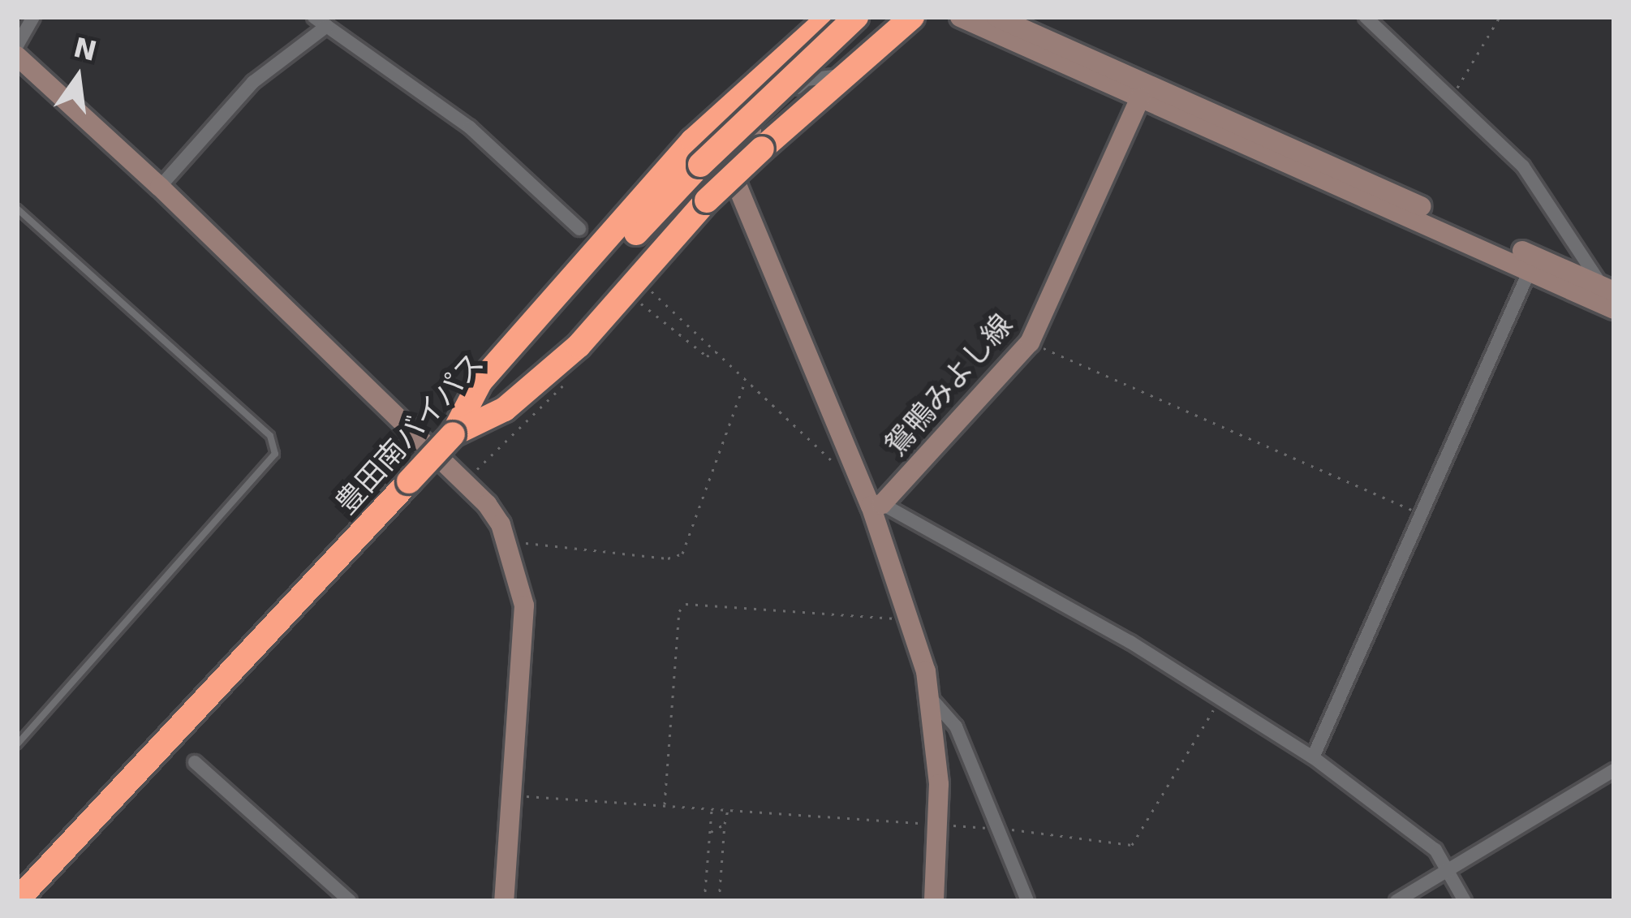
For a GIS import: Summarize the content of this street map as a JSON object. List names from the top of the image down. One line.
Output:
{"streets":{"highway":["豊田南バイパス"],"street":["鴛鴨みよし線"]},"north":"top"}
